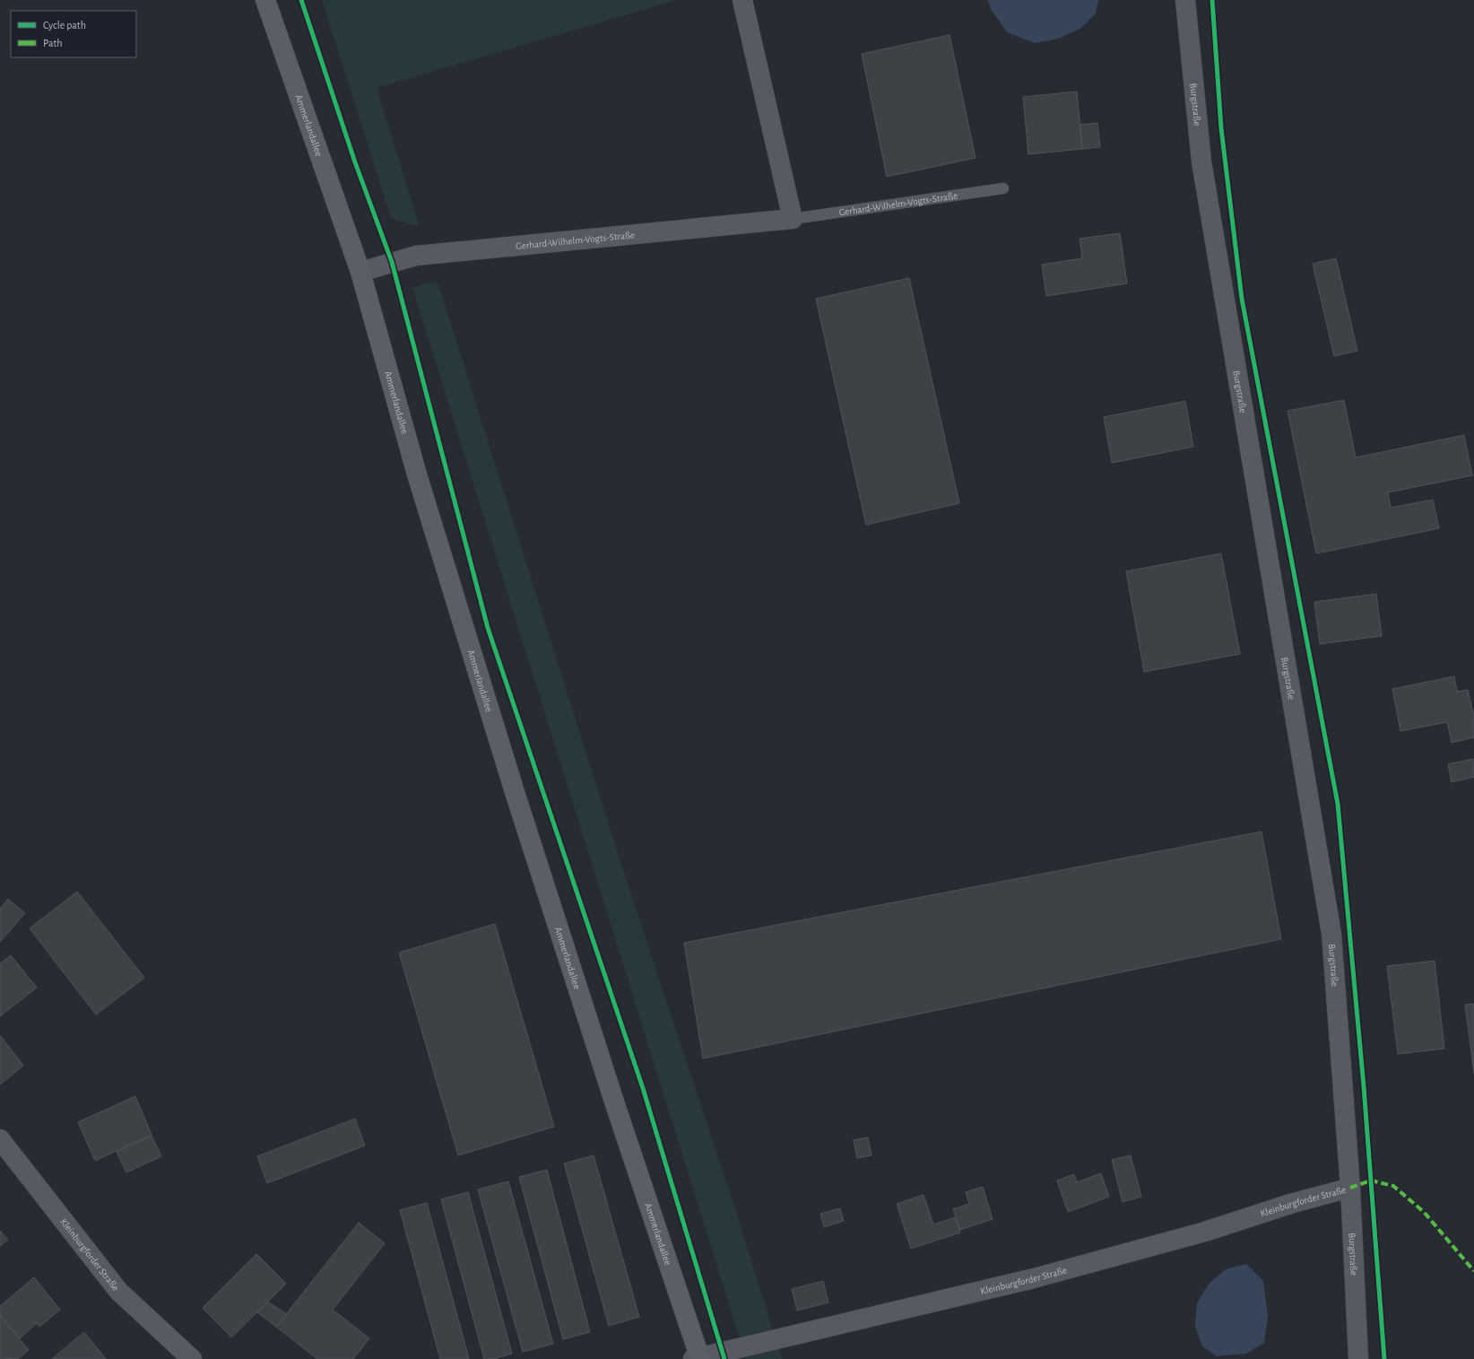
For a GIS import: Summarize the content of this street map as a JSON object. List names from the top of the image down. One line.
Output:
{"streets":{"main road":["Ammerlandallee"],"street":["Burgstraße","Gerhard-Wilhelm-Vogts-Straße","Kleinburgforder Straße"]},"crossings":[["Burgstraße","Kleinburgforder Straße"],["Ammerlandallee","Gerhard-Wilhelm-Vogts-Straße"],["Ammerlandallee","Kleinburgforder Straße"]],"legend":["Cycle path","Path"]}
